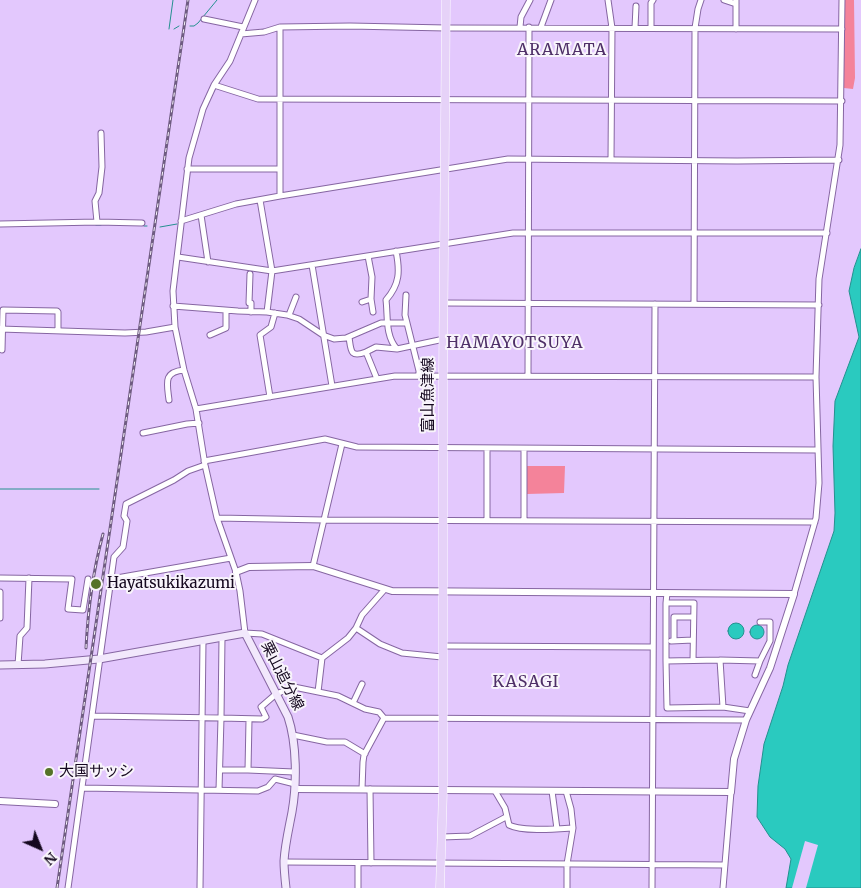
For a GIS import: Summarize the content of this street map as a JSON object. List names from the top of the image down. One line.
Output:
{"streets":{"main road":["富山魚津線","栗山追分線"]},"districts":["ARAMATA","HAMAYOTSUYA","KASAGI"],"places":["Hayatsukikazumi","大国サッシ"],"north":"bottom right"}
